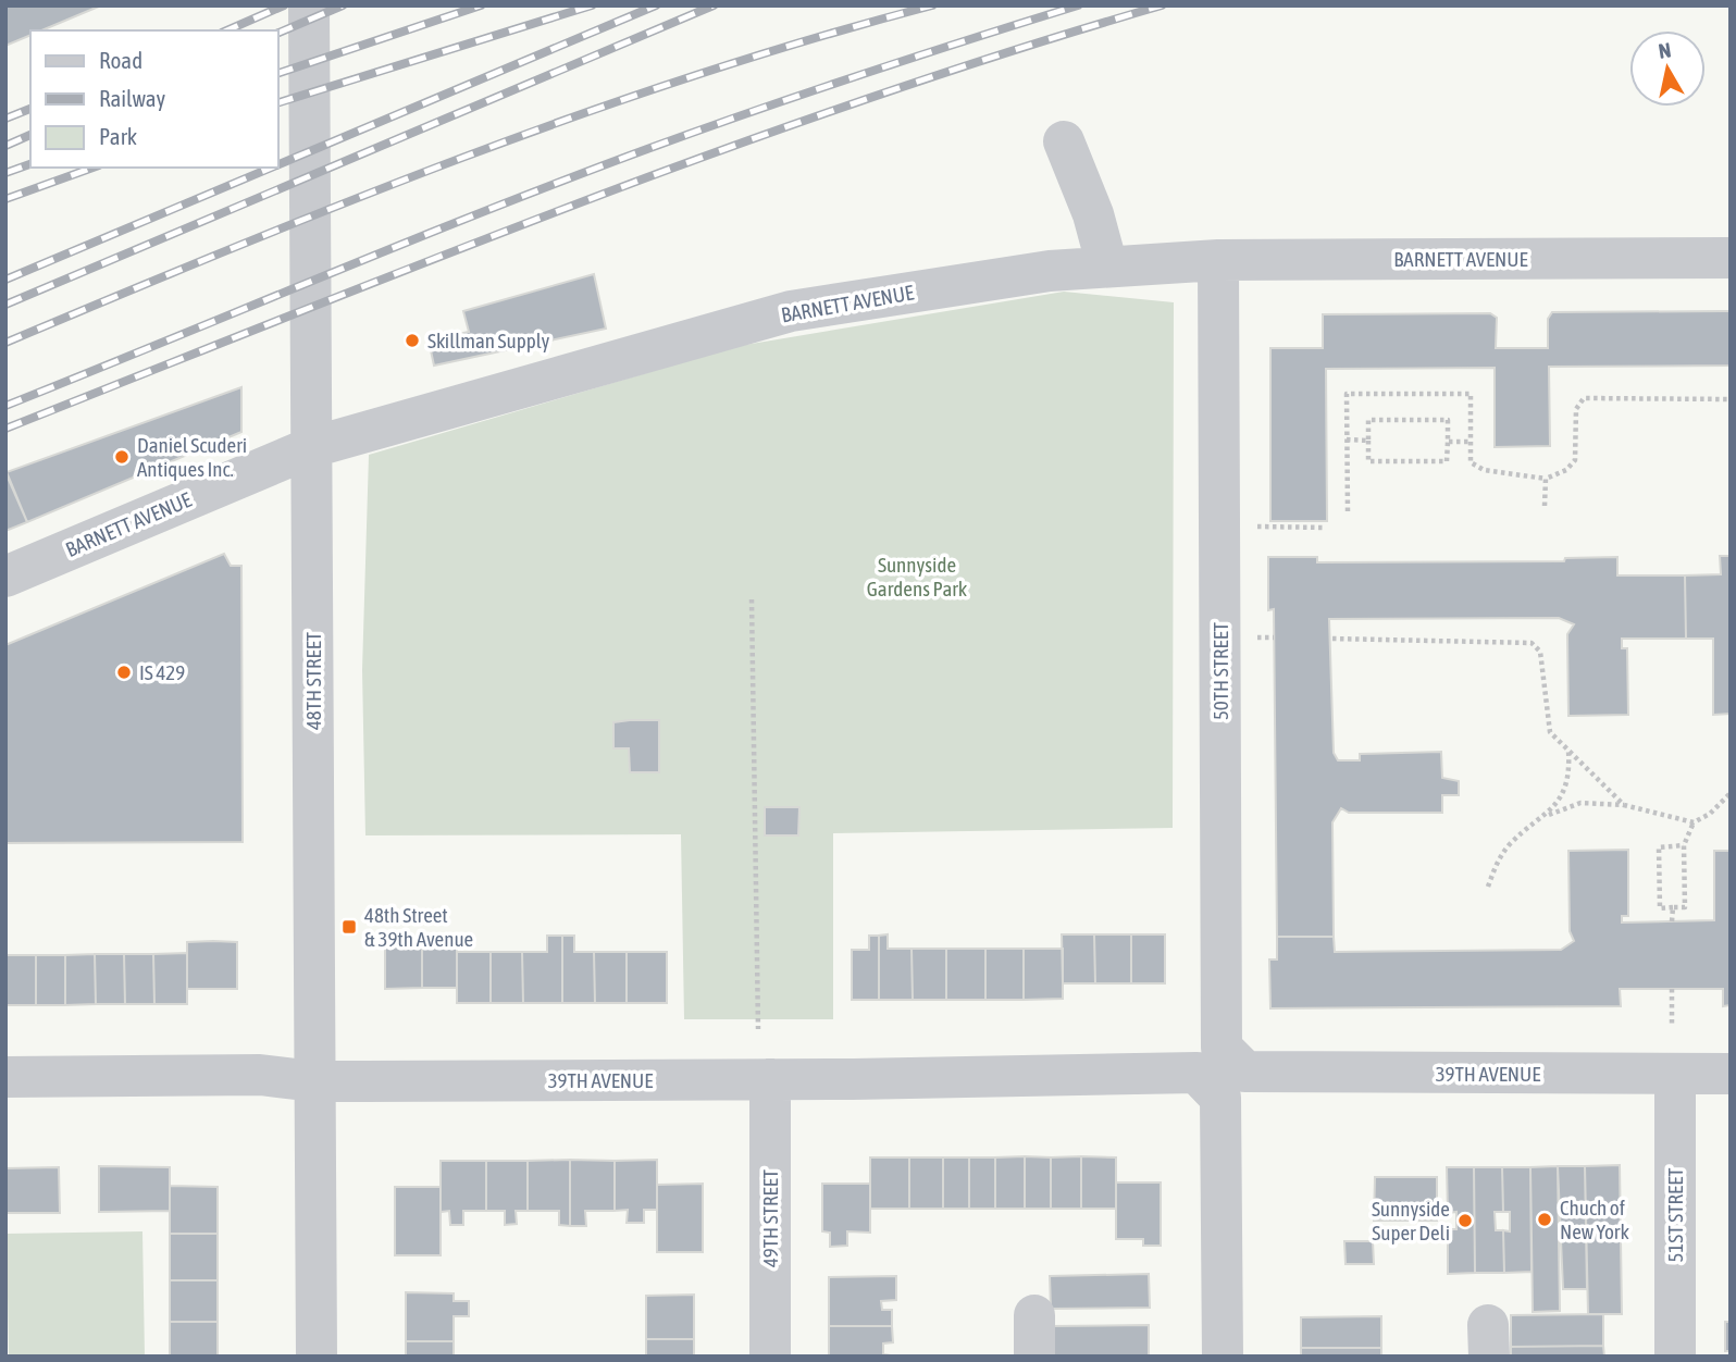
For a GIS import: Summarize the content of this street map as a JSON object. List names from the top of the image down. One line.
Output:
{"streets":{"street":["BARNETT AVENUE","50TH STREET","48TH STREET","39TH AVENUE","51ST STREET","49TH STREET"]},"crossings":[["BARNETT AVENUE","50TH STREET"],["BARNETT AVENUE","48TH STREET"],["50TH STREET","39TH AVENUE"],["48TH STREET","39TH AVENUE"],["39TH AVENUE","51ST STREET"],["39TH AVENUE","49TH STREET"]],"parks":["Sunnyside Gardens Park"],"places":{"other":["Skillman Supply","Daniel Scuderi Antiques Inc.","IS 429","Chuch of New York","Sunnyside Super Deli"],"transit":["48th Street & 39th Avenue"]},"legend":["Road","Railway","Park"],"north":"top"}
